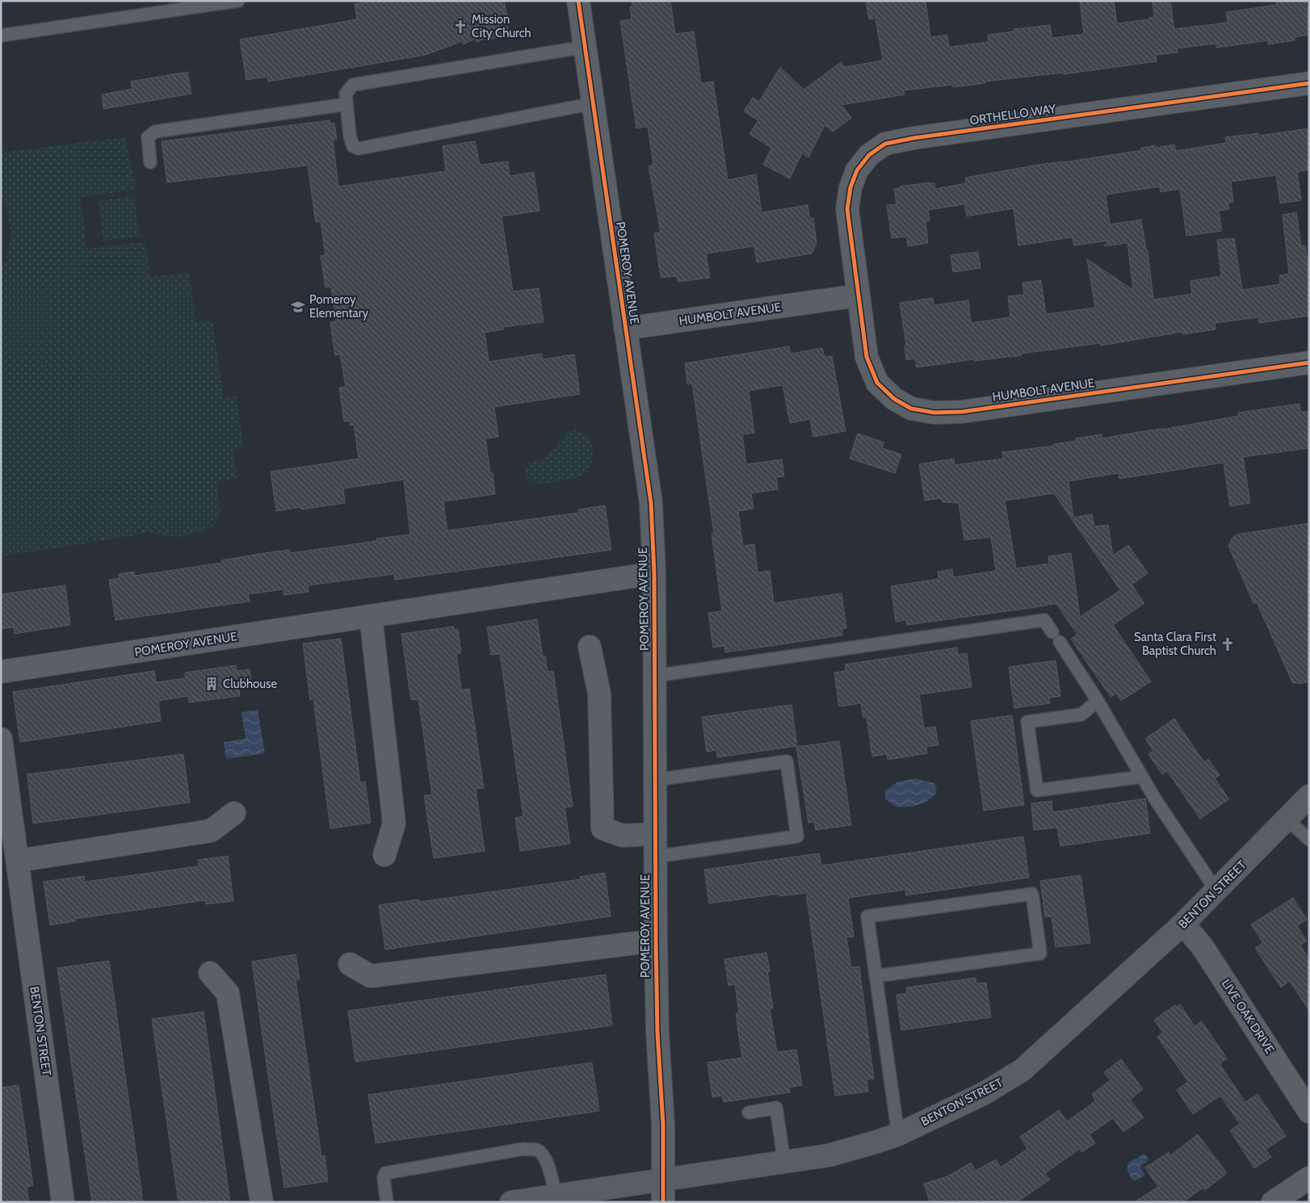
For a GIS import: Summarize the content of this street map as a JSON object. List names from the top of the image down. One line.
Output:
{"streets":{"main road":["BENTON STREET"],"street":["ORTHELLO WAY","POMEROY AVENUE","HUMBOLT AVENUE","LIVE OAK DRIVE"]},"crossings":[["ORTHELLO WAY","HUMBOLT AVENUE"],["POMEROY AVENUE","HUMBOLT AVENUE"],["POMEROY AVENUE","BENTON STREET"],["BENTON STREET","LIVE OAK DRIVE"]],"places":{"church":["Mission City Church","Santa Clara First Baptist Church"],"school or university":["Pomeroy Elementary"],"building":["Clubhouse"]}}
